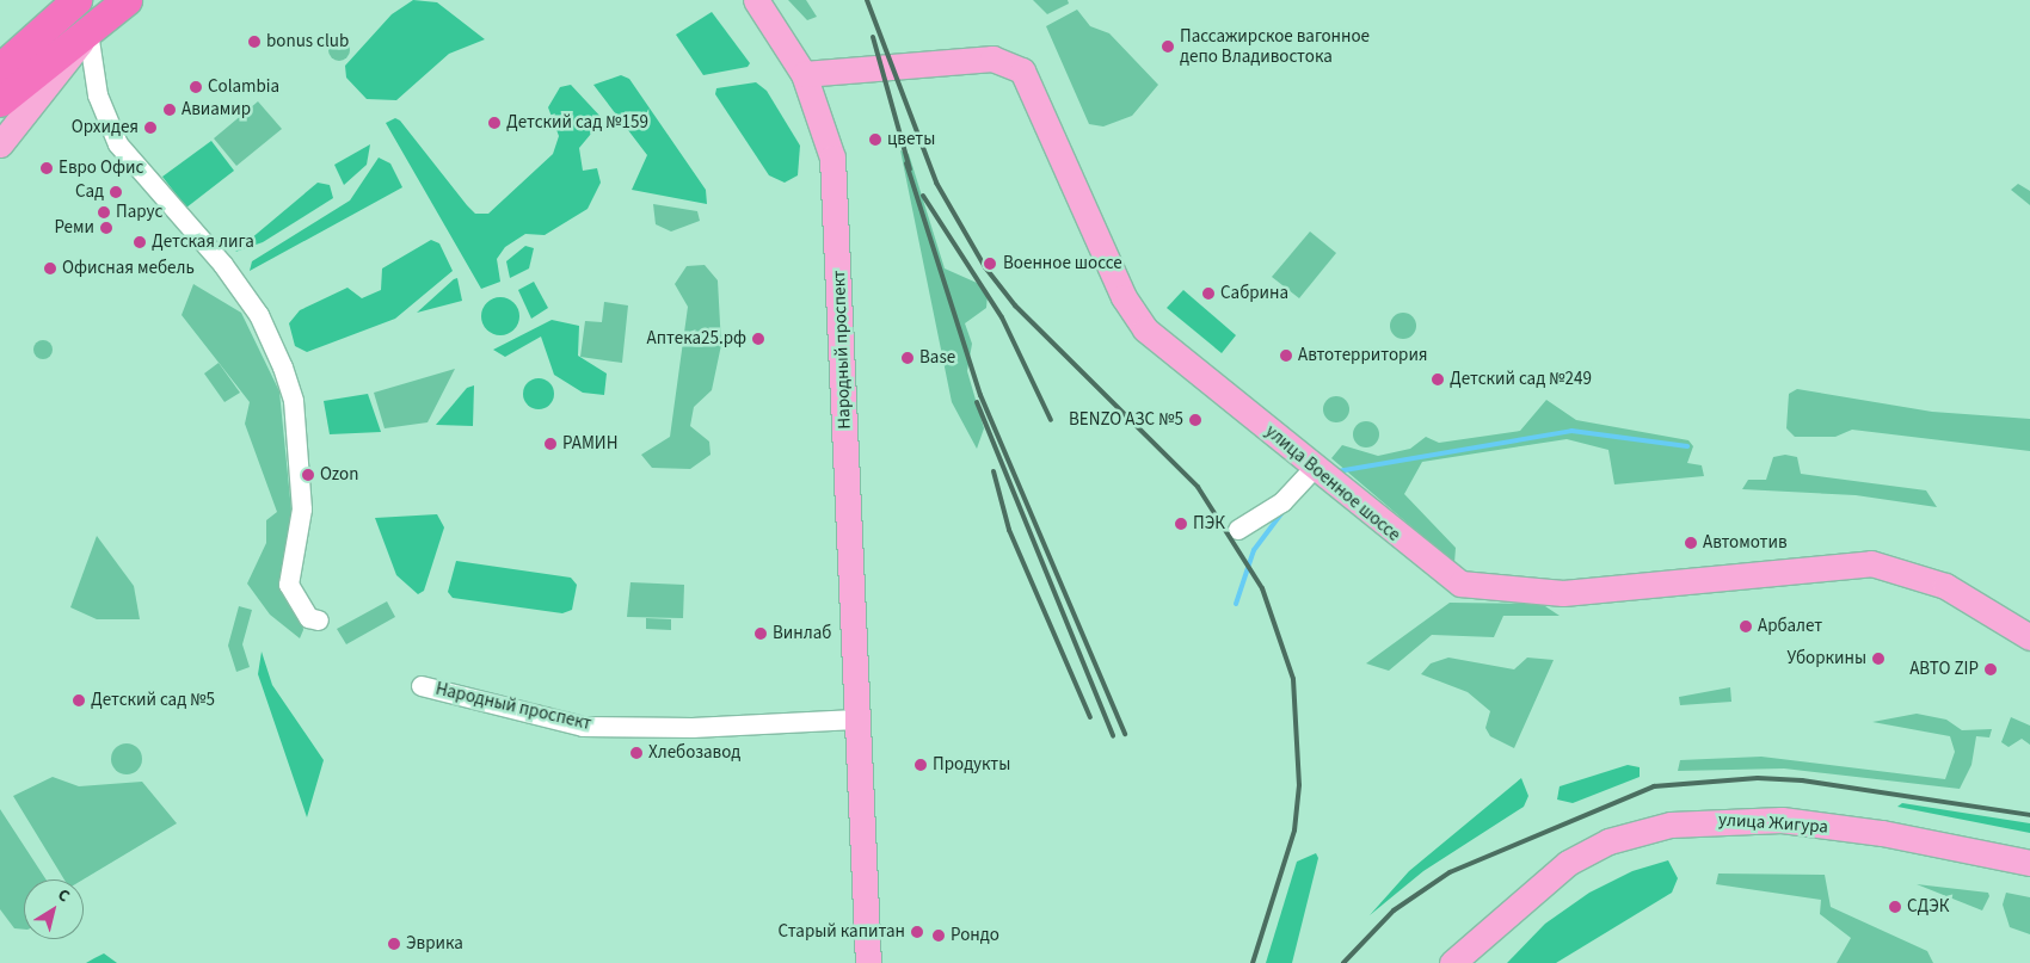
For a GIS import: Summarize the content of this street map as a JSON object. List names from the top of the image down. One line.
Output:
{"streets":{"main road":["Народный проспект","улица Военное шоссе","улица Жигура"]},"crossings":[["Народный проспект","улица Военное шоссе"]],"places":["bonus club","Пассажирское вагонное депо Владивостока","Colambia","Авиамир","Детский сад №159","Орхидея","цветы","Евро Офис","Сад","Парус","Реми","Детская лига","Военное шоссе","Офисная мебель","Сабрина","Аптека25.рф","Автотерритория","Base","Детский сад №249","BENZO АЗС №5","РАМИН","Ozon","ПЭК","Автомотив","Арбалет","Винлаб","Уборкины","АВТО ZIP","Детский сад №5","Хлебозавод","Продукты","СДЭК","Старый капитан","Рондо","Эврика"],"north":"top right"}
